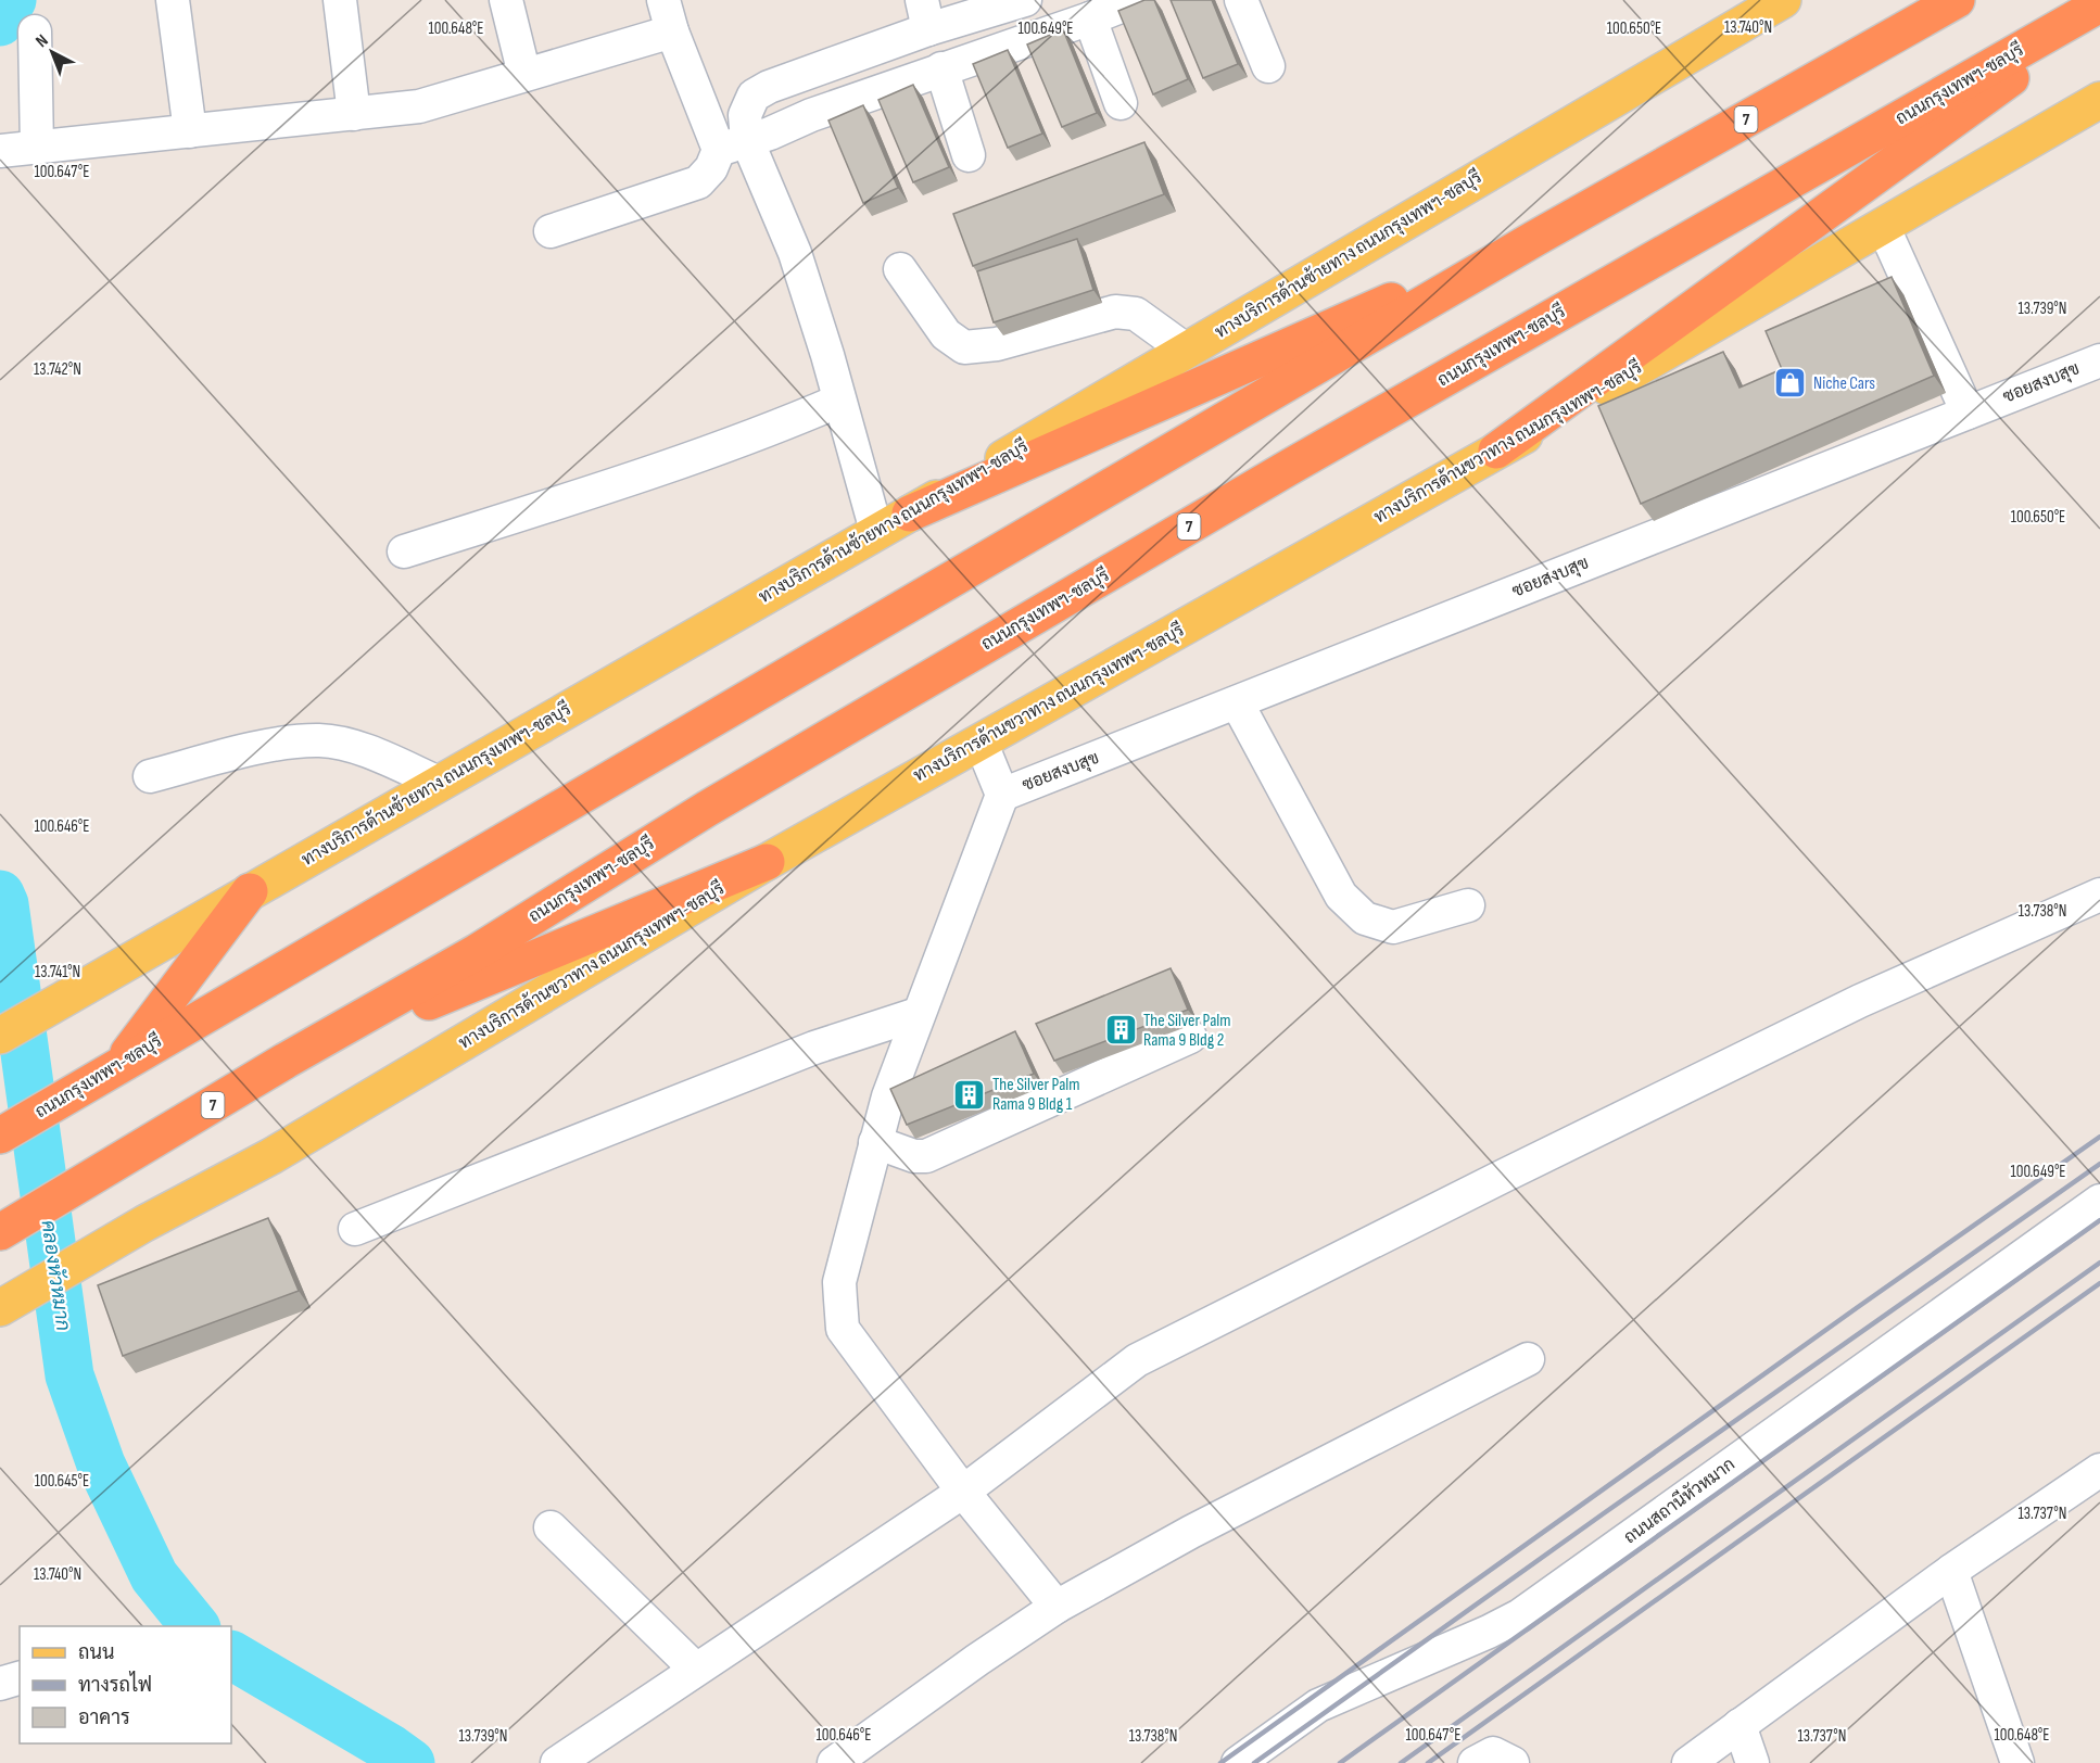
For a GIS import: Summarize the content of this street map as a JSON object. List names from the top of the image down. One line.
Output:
{"streets":{"highway":["ถนนกรุงเทพฯ-ชลบุรี","7"],"main road":["ทางบริการด้านซ้ายทาง ถนนกรุงเทพฯ-ชลบุรี","ทางบริการด้านขวาทาง ถนนกรุงเทพฯ-ชลบุรี"],"street":["ซอยสงบสุข","ถนนสถานีหัวหมาก"]},"water":["คลองหัวหมาก"],"places":{"shop":["Niche Cars"],"building":["The Silver Palm Rama 9 Bldg 2","The Silver Palm Rama 9 Bldg 1"]},"legend":["ถนน","ทางรถไฟ","อาคาร"],"north":"top left","coordinates":["13.740°N","100.648°E","100.649°E","100.650°E","100.647°E","13.739°N","13.742°N","100.646°E","13.738°N","13.741°N","100.645°E","13.737°N"]}
